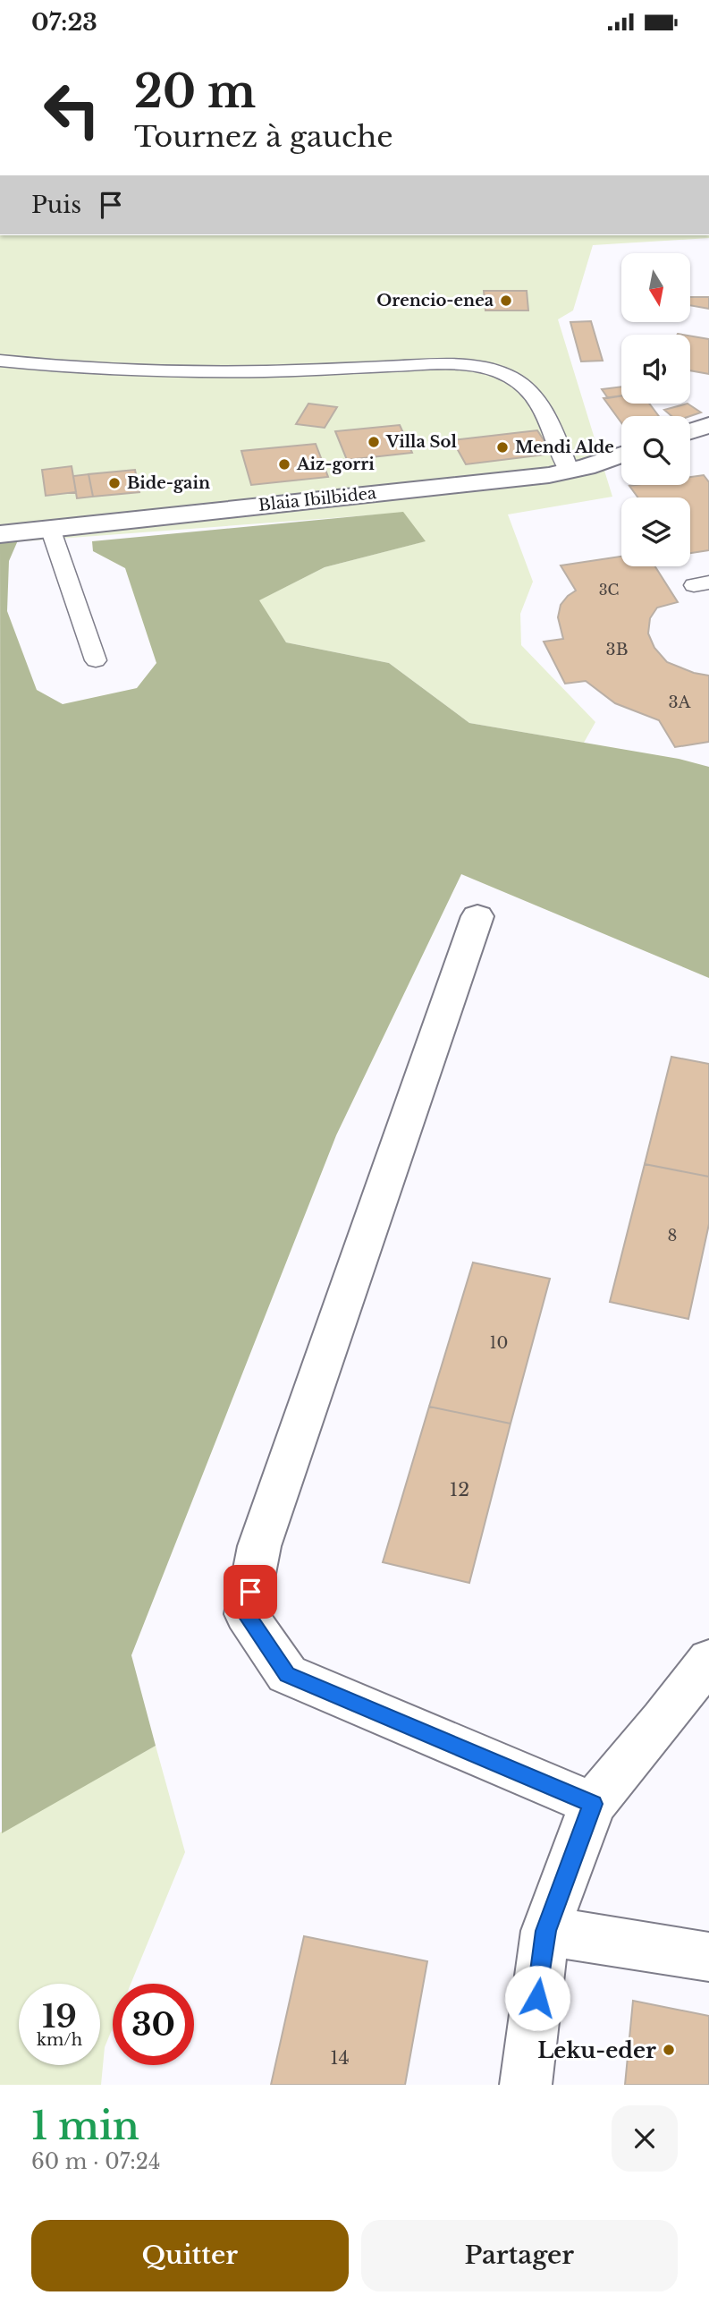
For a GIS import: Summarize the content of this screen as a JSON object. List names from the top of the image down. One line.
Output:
{"streets":{"street":["Blaia Ibilbidea"]},"places":["Orencio-enea","Villa Sol","Mendi Alde","Aiz-gorri","Bide-gain","Leku-eder"],"house_numbers":["3C","3B","3A","8","10","12","14"],"north":"bottom","page":{"status":"07:23","turn":["20 m","Tournez à gauche"],"then":"Puis","speed":"19 km/h","limit":"30","heading":["1 min","60 m · 07:24"],"buttons":["Quitter","Partager"]}}
